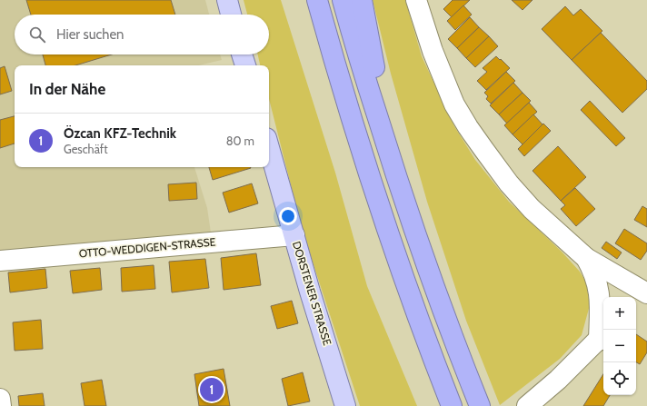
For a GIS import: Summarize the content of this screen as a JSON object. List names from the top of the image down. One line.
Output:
{"streets":{"main road":["DORSTENER STRASSE"],"street":["OTTO-WEDDIGEN-STRASSE"]},"crossings":[["OTTO-WEDDIGEN-STRASSE","DORSTENER STRASSE"]],"page":{"search":"Hier suchen","heading":"In der Nähe","list":[{"mark":"1","name":"Özcan KFZ-Technik","note":"Geschäft","value":"80 m"}],"map_buttons":["+","−"],"pins":"1"}}
